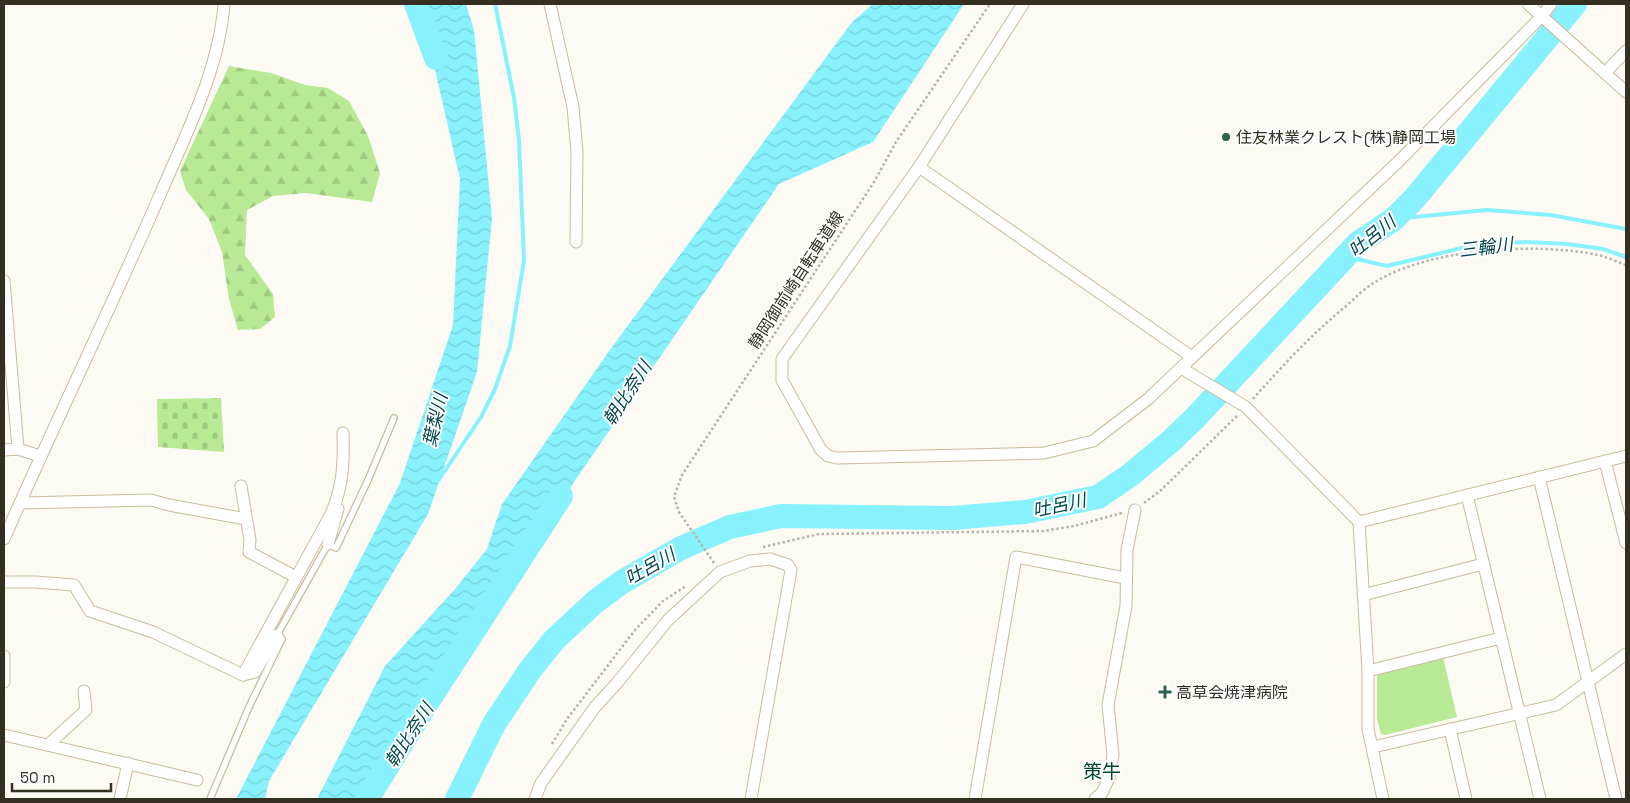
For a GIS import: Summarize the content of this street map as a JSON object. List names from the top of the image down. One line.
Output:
{"streets":{"path":["静岡御前崎自転車道線"]},"districts":["策牛"],"water":["吐呂川","三輪川","朝比奈川","葉梨川"],"places":{"other":["住友林業クレスト(株)静岡工場"],"health":["高草会焼津病院"]},"scale_bar":"50 m"}
